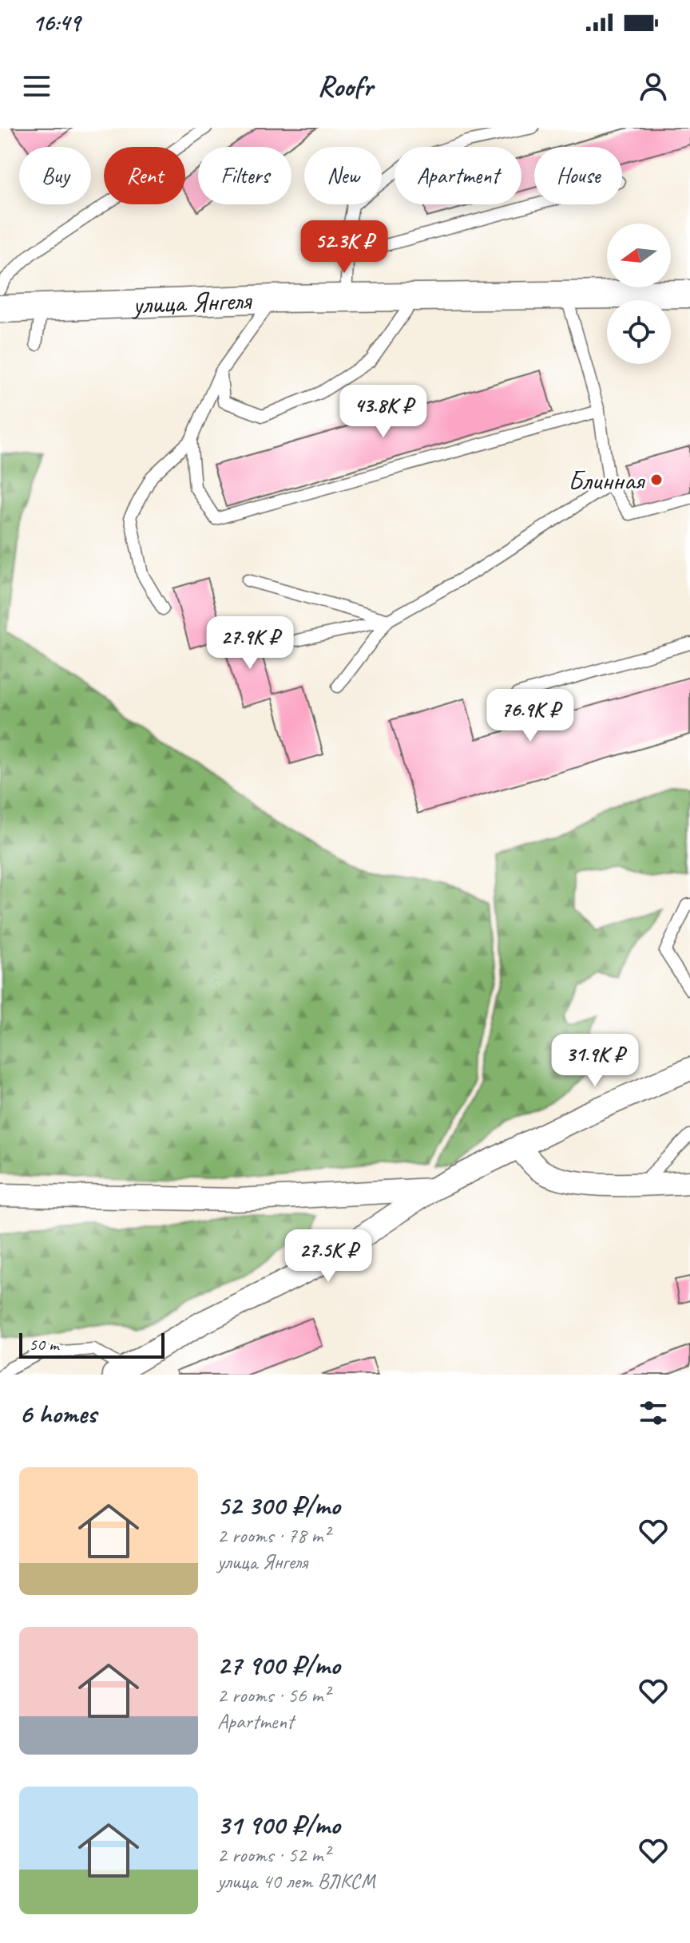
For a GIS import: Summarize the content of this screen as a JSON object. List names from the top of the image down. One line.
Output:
{"streets":{"street":["улица Янгеля"]},"places":["Блинная"],"scale_bar":"50 m","north":"left","page":{"status":"16:49","header":"Roofr","chip":["Buy","Rent","Filters","New","Apartment","House"],"price":["52.3K ₽","43.8K ₽","27.9K ₽","76.9K ₽","31.9K ₽","27.5K ₽"],"scale":"50 m","heading":"6 homes","list":[{"name":"52 300 ₽/mo","note":"2 rooms · 78 m² · улица Янгеля"},{"name":"27 900 ₽/mo","note":"2 rooms · 56 m² · Apartment"},{"name":"31 900 ₽/mo","note":"2 rooms · 52 m² · улица 40 лет ВЛКСМ"}]}}
